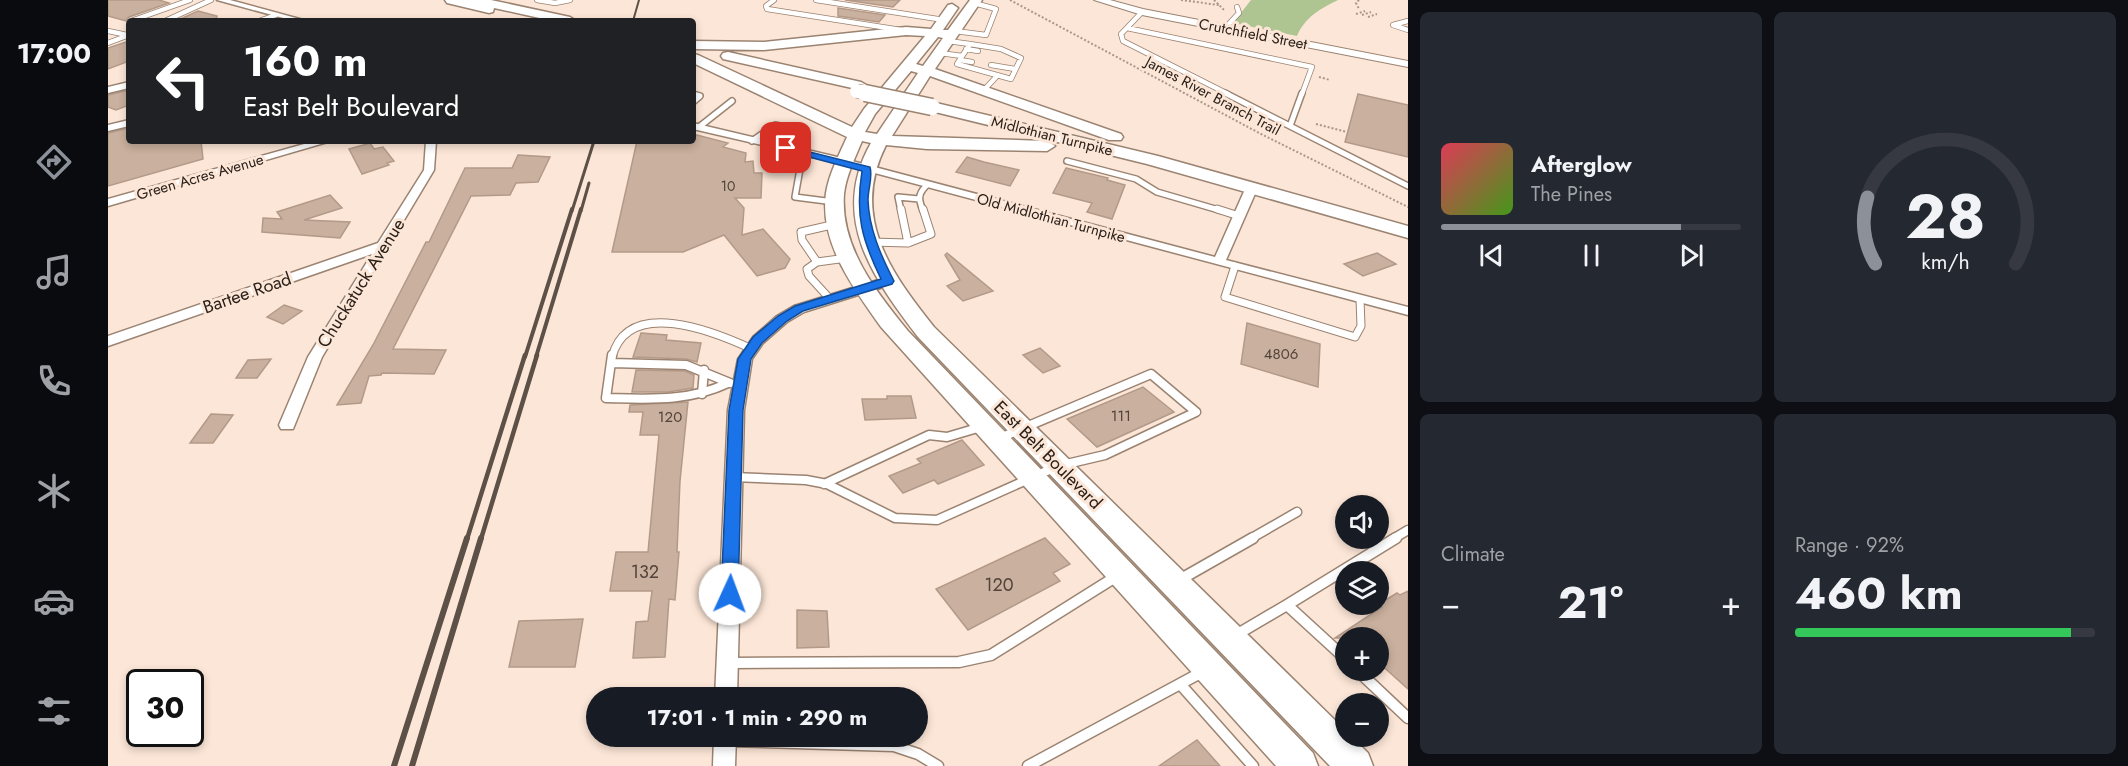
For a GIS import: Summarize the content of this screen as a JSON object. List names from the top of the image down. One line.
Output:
{"streets":{"main road":["Midlothian Turnpike","East Belt Boulevard"],"street":["Crutchfield Street","Green Acres Avenue","Old Midlothian Turnpike","Chuckatuck Avenue","Bartee Road"],"path":["James River Branch Trail"]},"crossings":[["Midlothian Turnpike","East Belt Boulevard"],["Old Midlothian Turnpike","East Belt Boulevard"],["Chuckatuck Avenue","Bartee Road"]],"house_numbers":["10","4806","111","120","132","120"],"page":{"tabs":"17:00","turn":["160 m","East Belt Boulevard"],"song":["Afterglow","The Pines"],"tile":["Climate",["Range · 92%","460 km"]],"map_buttons":["+","−"],"heat":["−","21°","+"],"limit":"30","trip":"17:01 · 1 min · 290 m","gauge":["28","km/h"]}}
